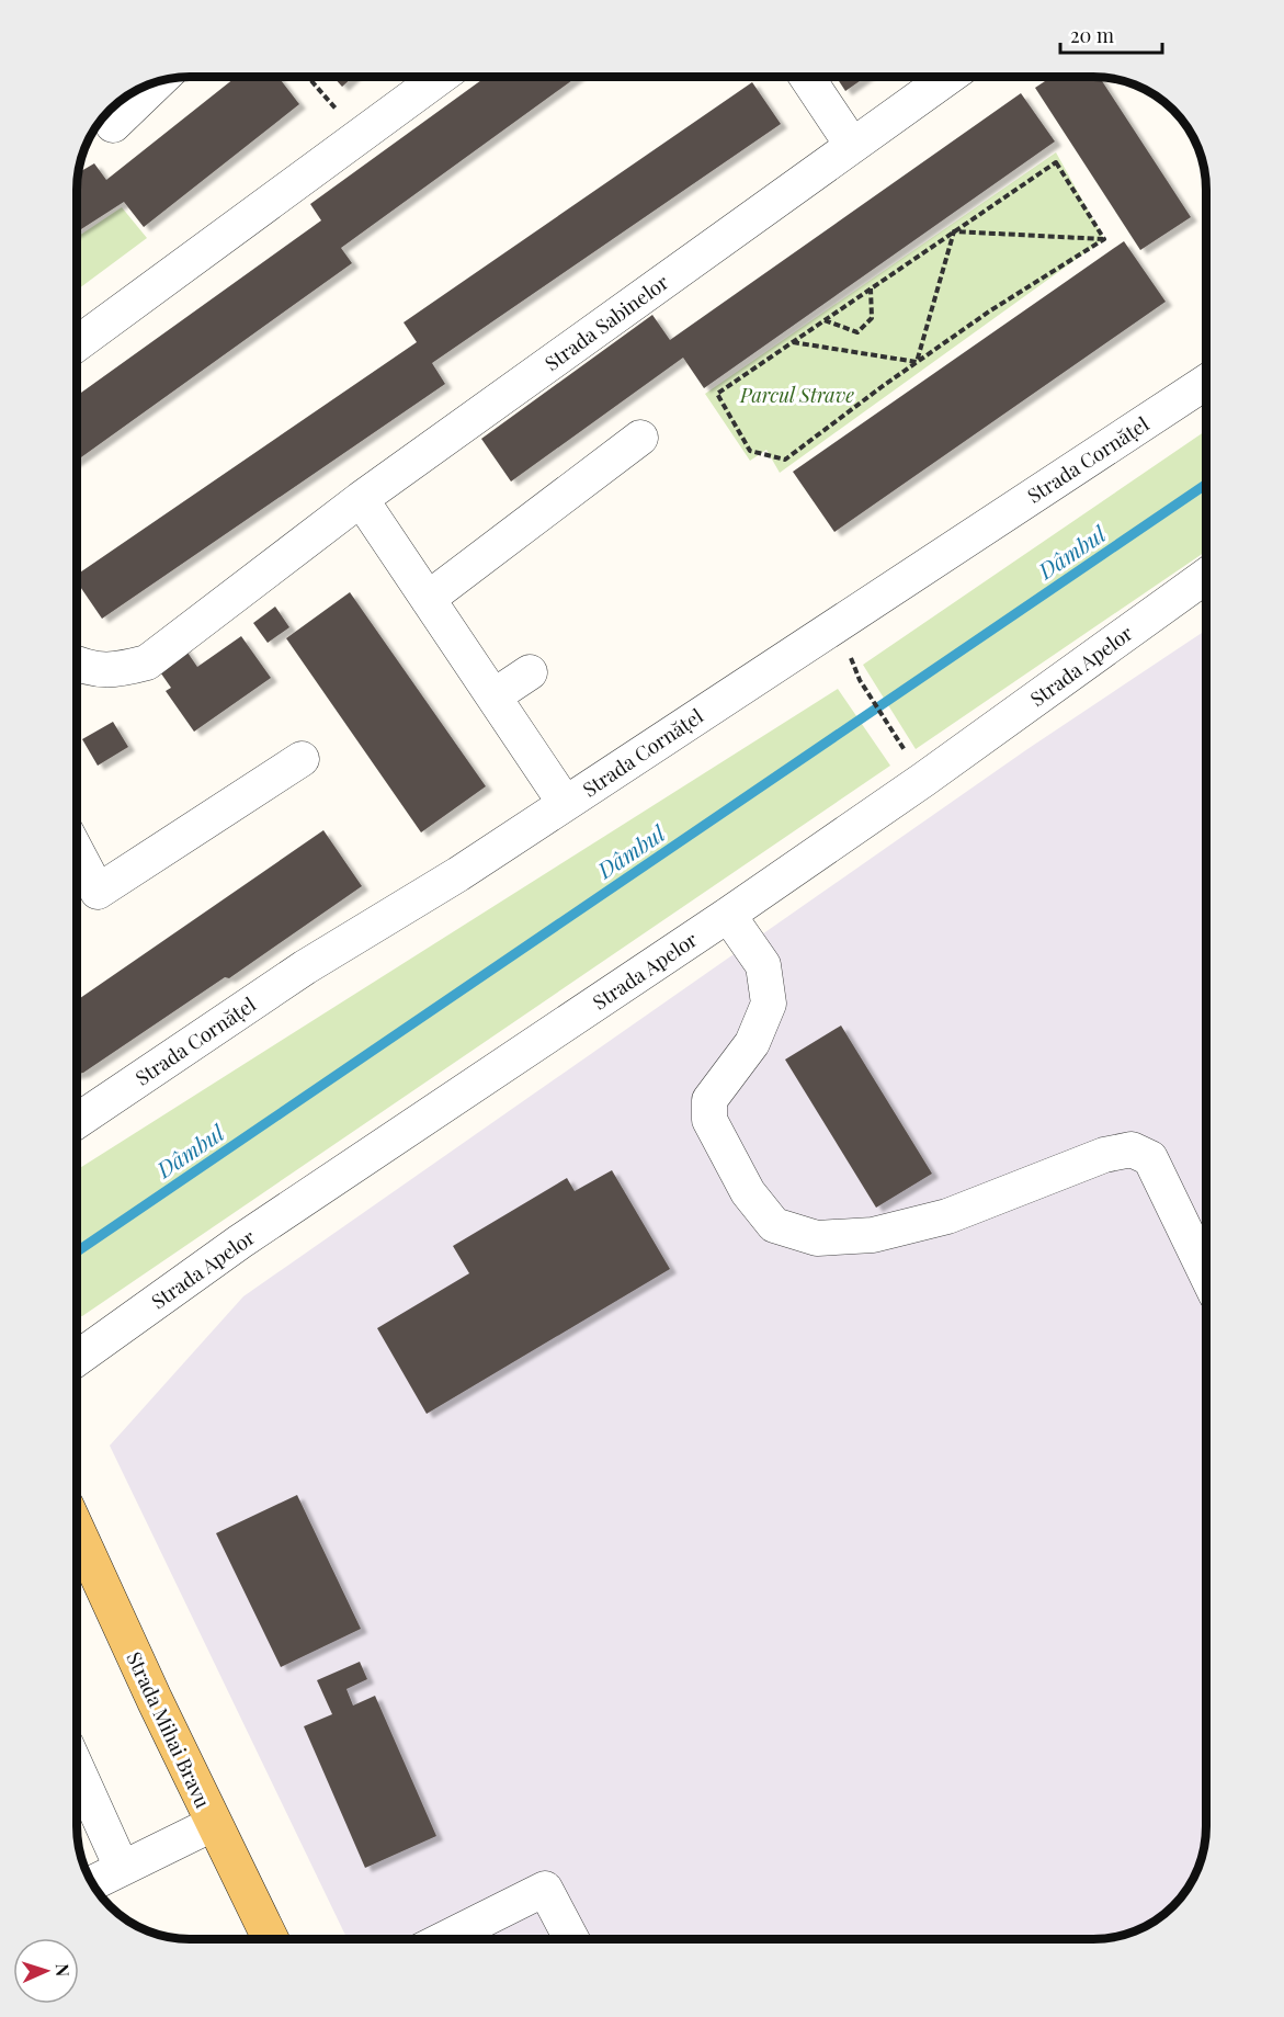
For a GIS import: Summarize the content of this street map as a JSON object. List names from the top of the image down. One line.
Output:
{"streets":{"main road":["Strada Mihai Bravu"],"street":["Strada Sabinelor","Strada Cornățel","Strada Apelor"]},"water":["Dâmbul"],"parks":["Parcul Strave"],"scale_bar":"20 m","north":"right"}
